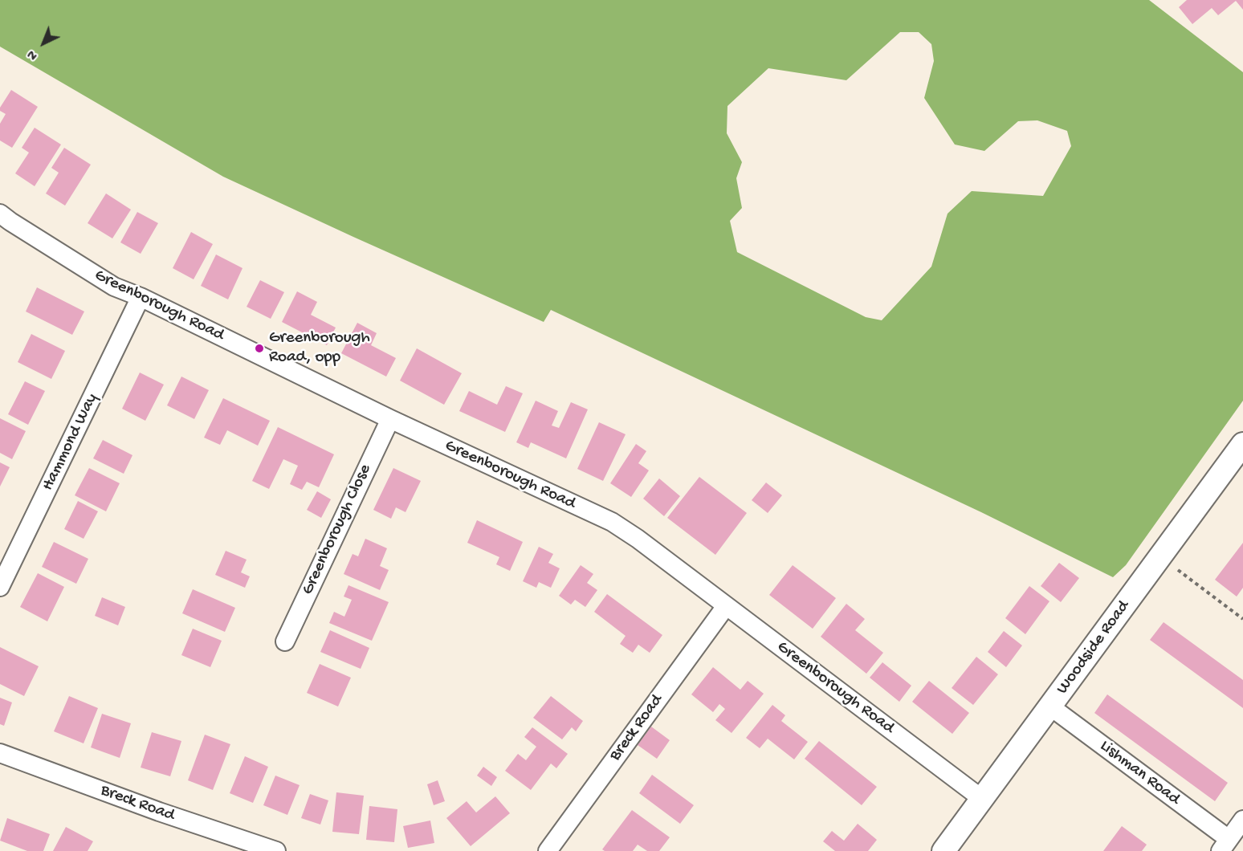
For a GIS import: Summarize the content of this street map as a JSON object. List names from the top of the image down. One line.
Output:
{"streets":{"street":["Greenborough Road","Hammond Way","Greenborough Close","Woodside Road","Breck Road","Lishman Road"]},"crossings":[["Greenborough Road","Hammond Way"],["Greenborough Road","Greenborough Close"],["Greenborough Road","Woodside Road"],["Greenborough Road","Breck Road"],["Woodside Road","Lishman Road"]],"places":["Greenborough Road, opp"],"north":"bottom left"}
